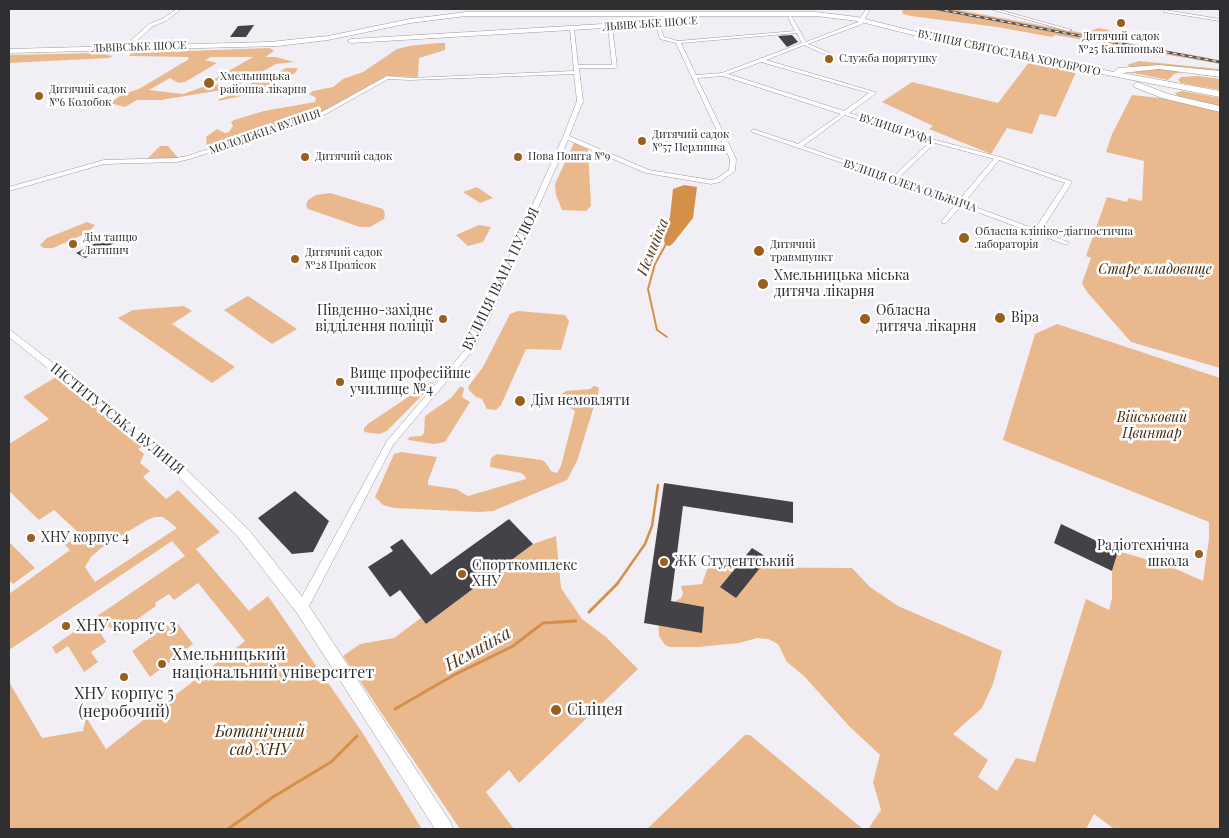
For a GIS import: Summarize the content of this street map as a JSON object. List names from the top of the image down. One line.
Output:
{"streets":{"main road":["ЛЬВІВСЬКЕ ШОСЕ","ВУЛИЦЯ СВЯТОСЛАВА ХОРОБРОГО"],"street":["ВУЛИЦЯ РУФА","МОЛОДІЖНА ВУЛИЦЯ","ВУЛИЦЯ ОЛЕГА ОЛЬЖИЧА","ВУЛИЦЯ ІВАНА ПУЛЮЯ","ІНСТИТУТСЬКА ВУЛИЦЯ"]},"crossings":[["ЛЬВІВСЬКЕ ШОСЕ","ВУЛИЦЯ СВЯТОСЛАВА ХОРОБРОГО"],["ЛЬВІВСЬКЕ ШОСЕ","МОЛОДІЖНА ВУЛИЦЯ"],["ЛЬВІВСЬКЕ ШОСЕ","ВУЛИЦЯ ІВАНА ПУЛЮЯ"],["ВУЛИЦЯ РУФА","ВУЛИЦЯ ОЛЕГА ОЛЬЖИЧА"],["МОЛОДІЖНА ВУЛИЦЯ","ВУЛИЦЯ ІВАНА ПУЛЮЯ"],["ВУЛИЦЯ ІВАНА ПУЛЮЯ","ІНСТИТУТСЬКА ВУЛИЦЯ"]],"water":["Немийка"],"parks":["Старе кладовище","Військовий Цвинтар","Ботанічний сад ХНУ"],"places":["Дитячий садок №25 Калинонька","Служба порятунку","Хмельницька районна лікарня","Дитячий садок №6 Колобок","Дитячий садок №57 Перлинка","Дитячий садок","Нова Пошта №9","Обласна клініко-діагностична лабораторія","Дім танцю Латинич","Дитячий травмпункт","Дитячий садок №28 Пролісок","Хмельницька міська дитяча лікарня","Віра","Південно-західне відділення поліції","Обласна дитяча лікарня","Вище професійше училище №4","Дім немовляти","ХНУ корпус 4","Радіотехнічна школа","ЖК Студентський","Спорткомплекс ХНУ","ХНУ корпус 3","Хмельницький національний університет","ХНУ корпус 5 (неробочий)","Сіліцея"]}
